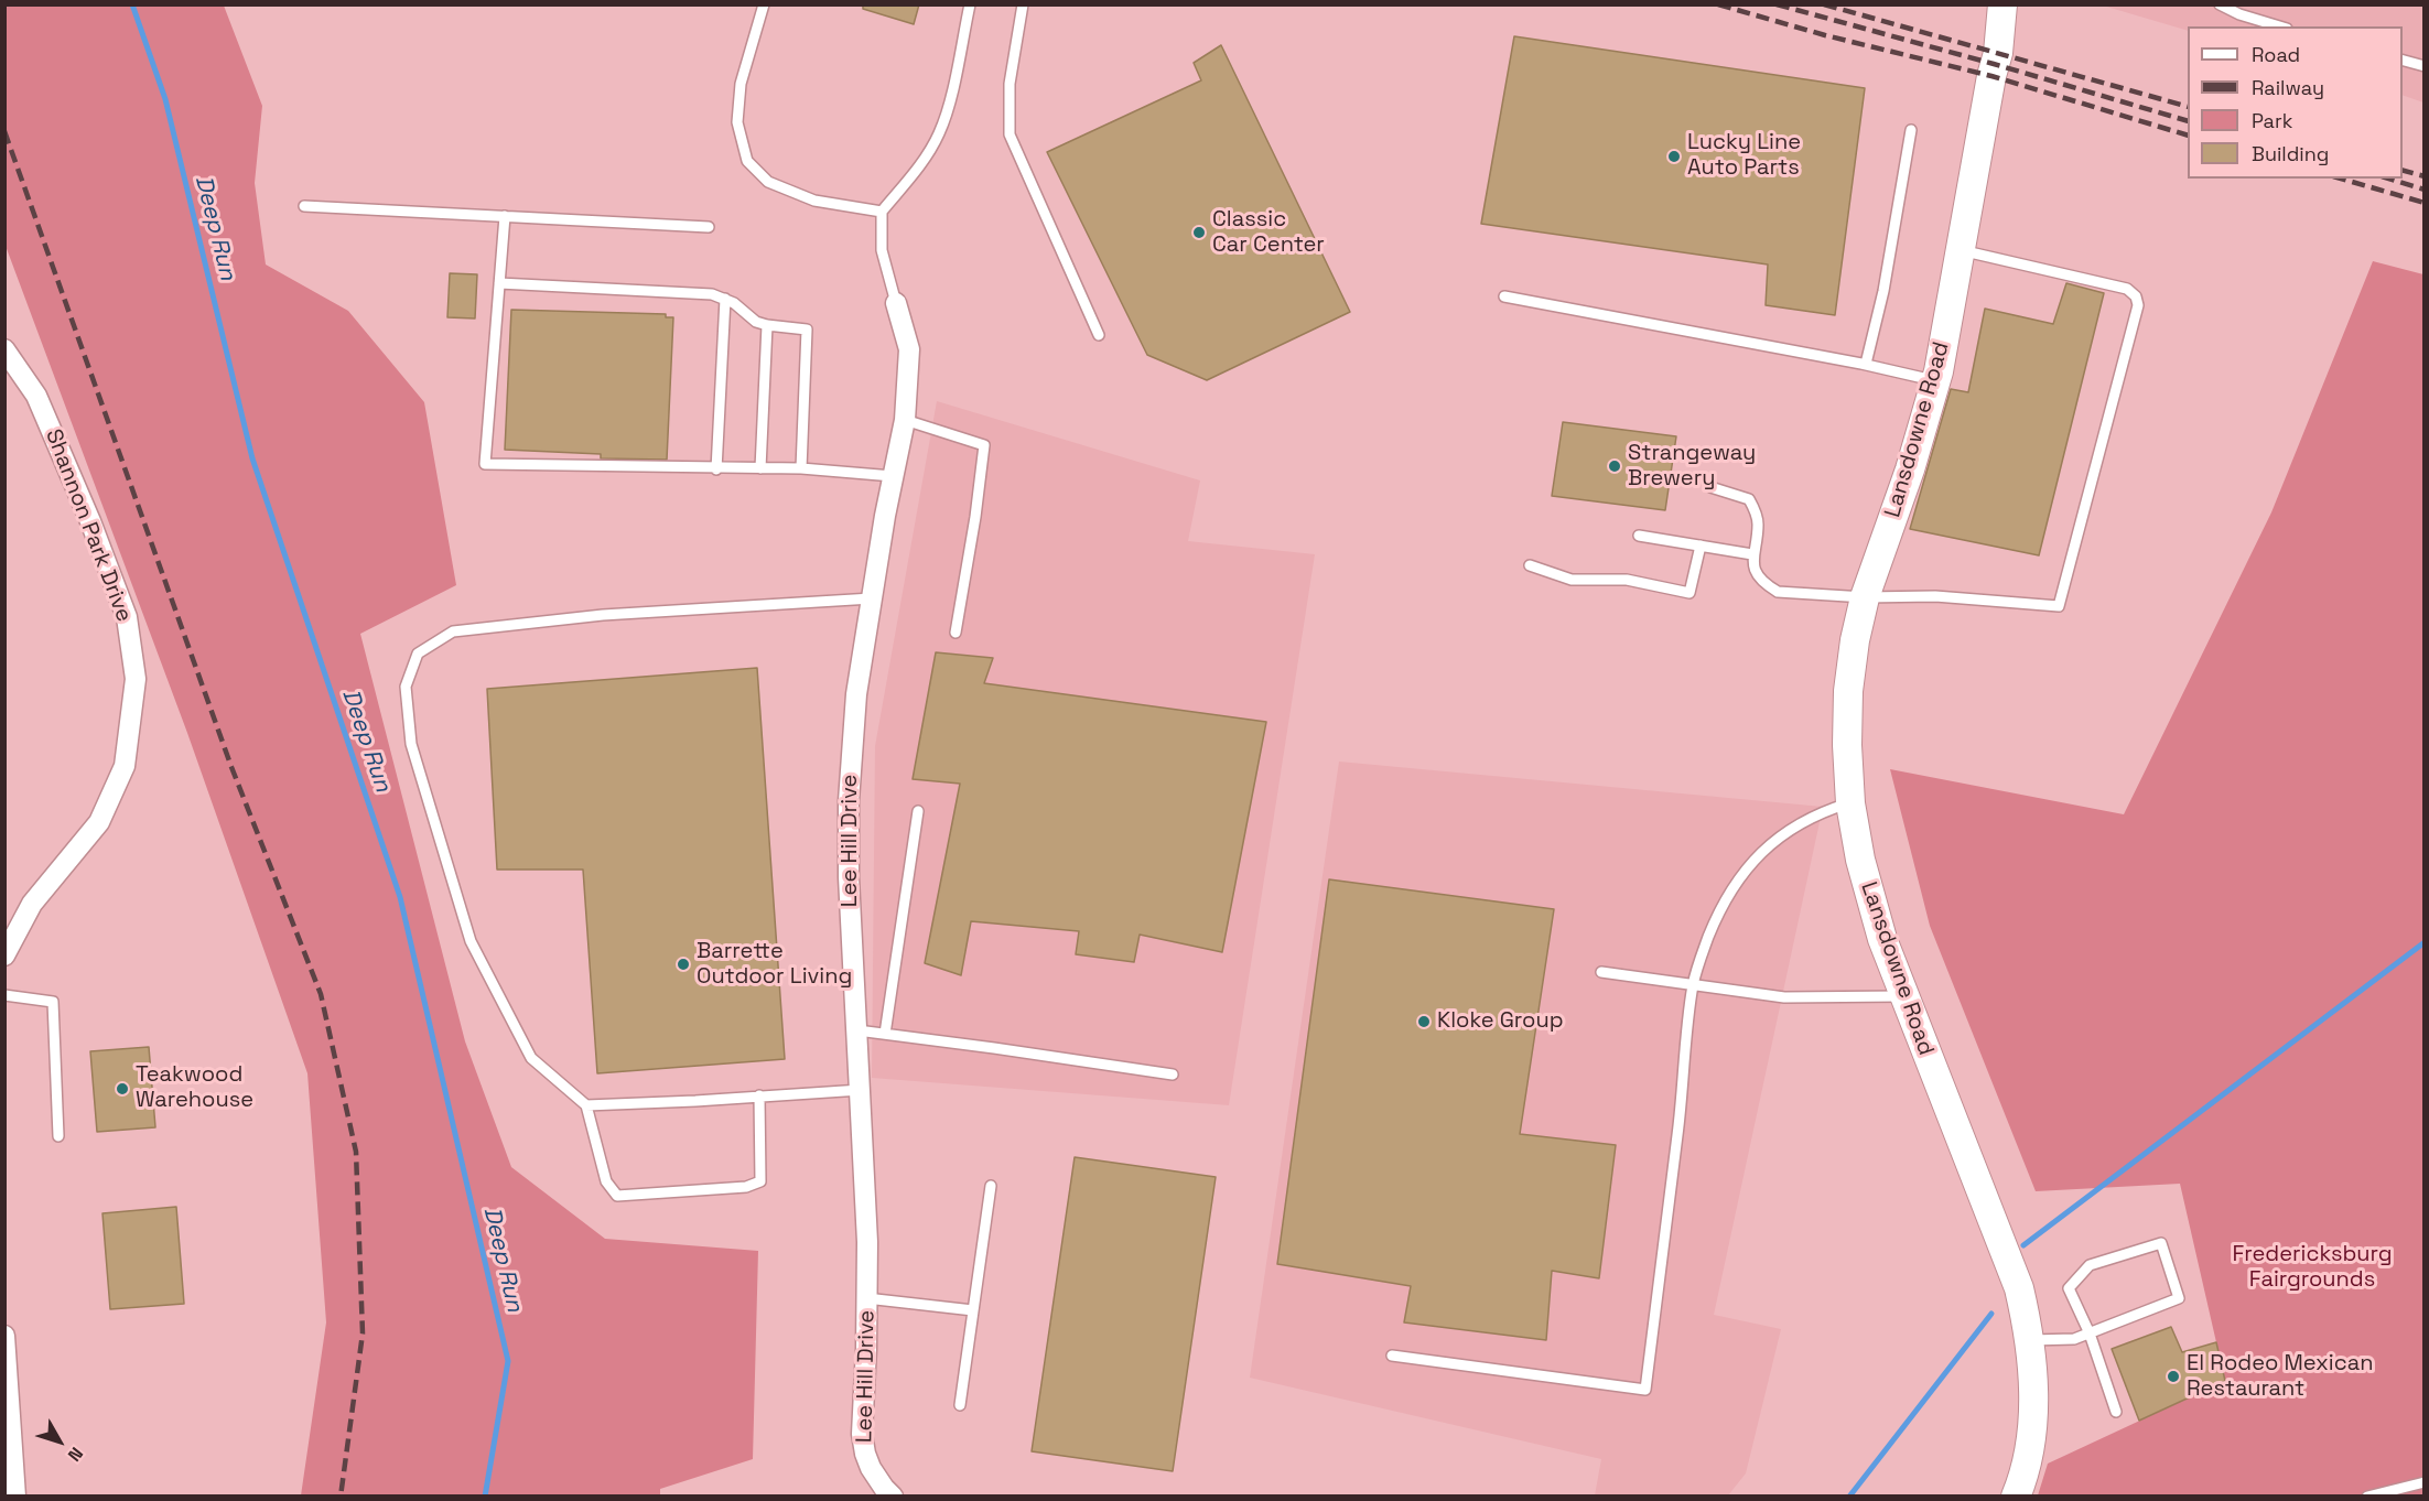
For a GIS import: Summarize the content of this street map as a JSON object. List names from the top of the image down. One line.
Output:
{"streets":{"main road":["Lansdowne Road"],"street":["Shannon Park Drive","Lee Hill Drive"]},"water":["Deep Run"],"parks":["Fredericksburg Fairgrounds"],"places":["Lucky Line Auto Parts","Classic Car Center","Strangeway Brewery","Barrette Outdoor Living","Kloke Group","Teakwood Warehouse","El Rodeo Mexican Restaurant"],"legend":["Road","Railway","Park","Building"],"north":"bottom right"}
